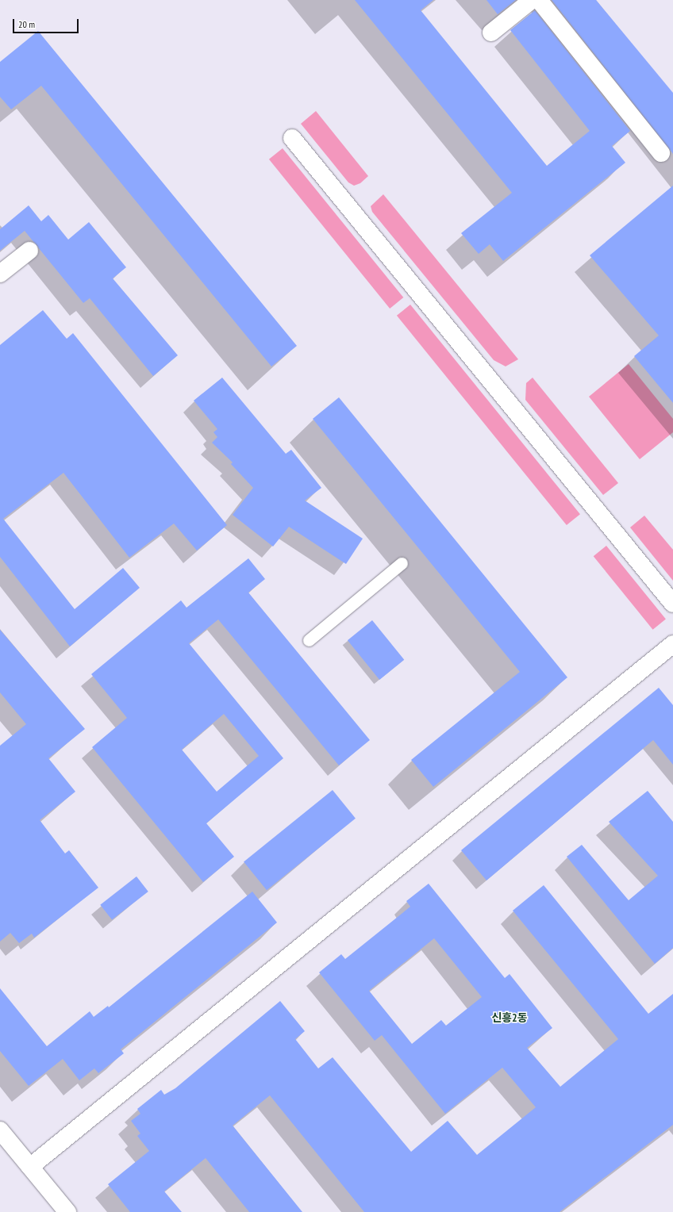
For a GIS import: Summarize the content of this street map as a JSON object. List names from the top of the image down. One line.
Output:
{"districts":["신흥2동"],"scale_bar":"20 m"}
